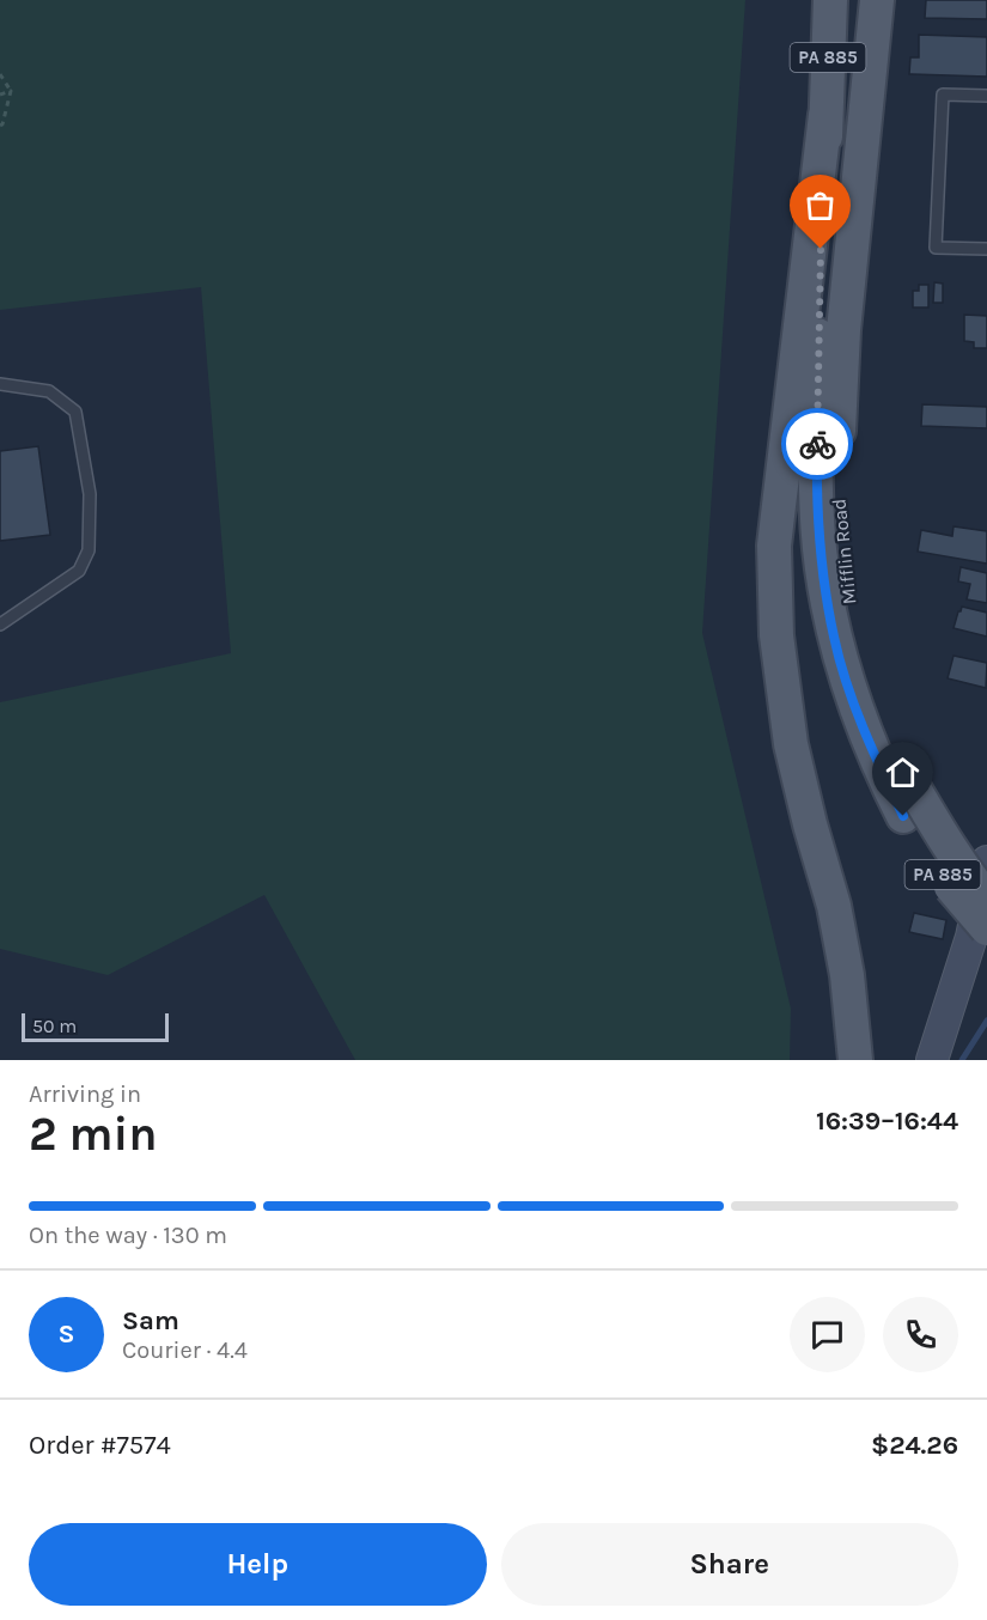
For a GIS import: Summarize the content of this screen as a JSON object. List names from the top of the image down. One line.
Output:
{"streets":{"main road":["PA 885","Mifflin Road"]},"scale_bar":"50 m","page":{"scale":"50 m","heading":["2 min","Arriving in","16:39–16:44"],"panel":["Sam","Courier · 4.4","Order #7574","$24.26"],"bar":"On the way · 130 m","round":"S","buttons":["Help","Share"]}}
